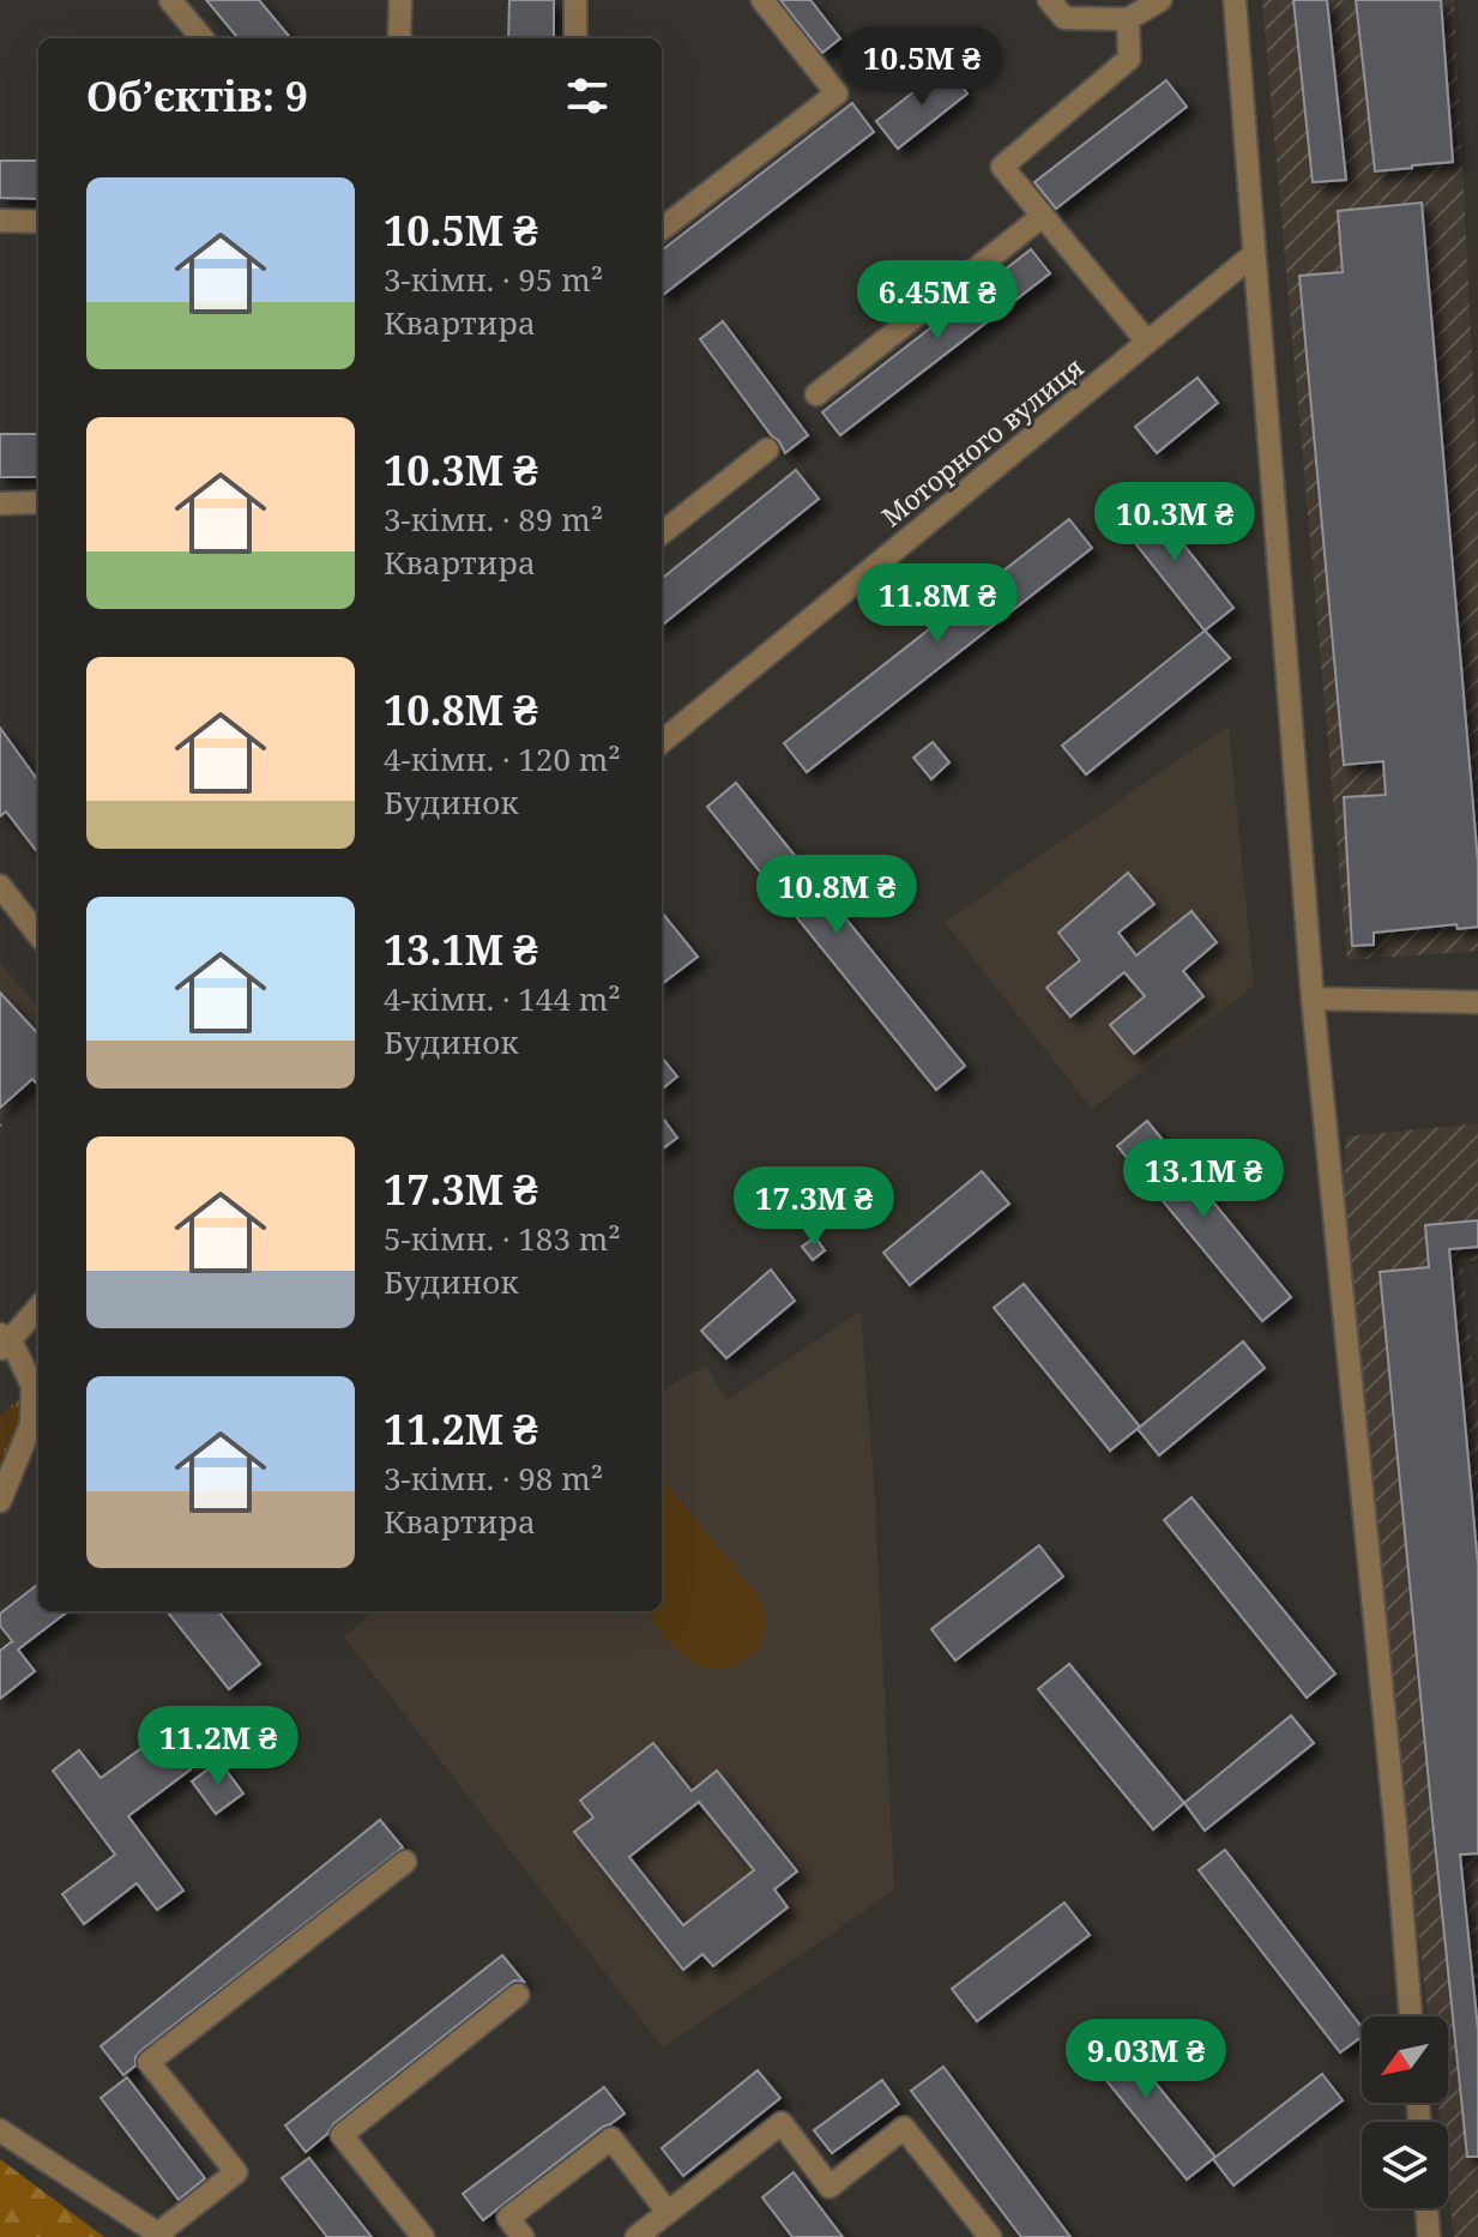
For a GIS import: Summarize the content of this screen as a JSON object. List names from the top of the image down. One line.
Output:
{"streets":{"street":["Моторного вулиця"]},"north":"bottom left","page":{"price":["10.5M ₴","6.45M ₴","10.3M ₴","11.8M ₴","10.8M ₴","13.1M ₴","17.3M ₴","11.2M ₴","9.03M ₴"],"heading":"Об’єктів: 9","list":[{"name":"10.5M ₴","note":"3-кімн. · 95 m² · Квартира"},{"name":"10.3M ₴","note":"3-кімн. · 89 m² · Квартира"},{"name":"10.8M ₴","note":"4-кімн. · 120 m² · Будинок"},{"name":"13.1M ₴","note":"4-кімн. · 144 m² · Будинок"},{"name":"17.3M ₴","note":"5-кімн. · 183 m² · Будинок"},{"name":"11.2M ₴","note":"3-кімн. · 98 m² · Квартира"}]}}
